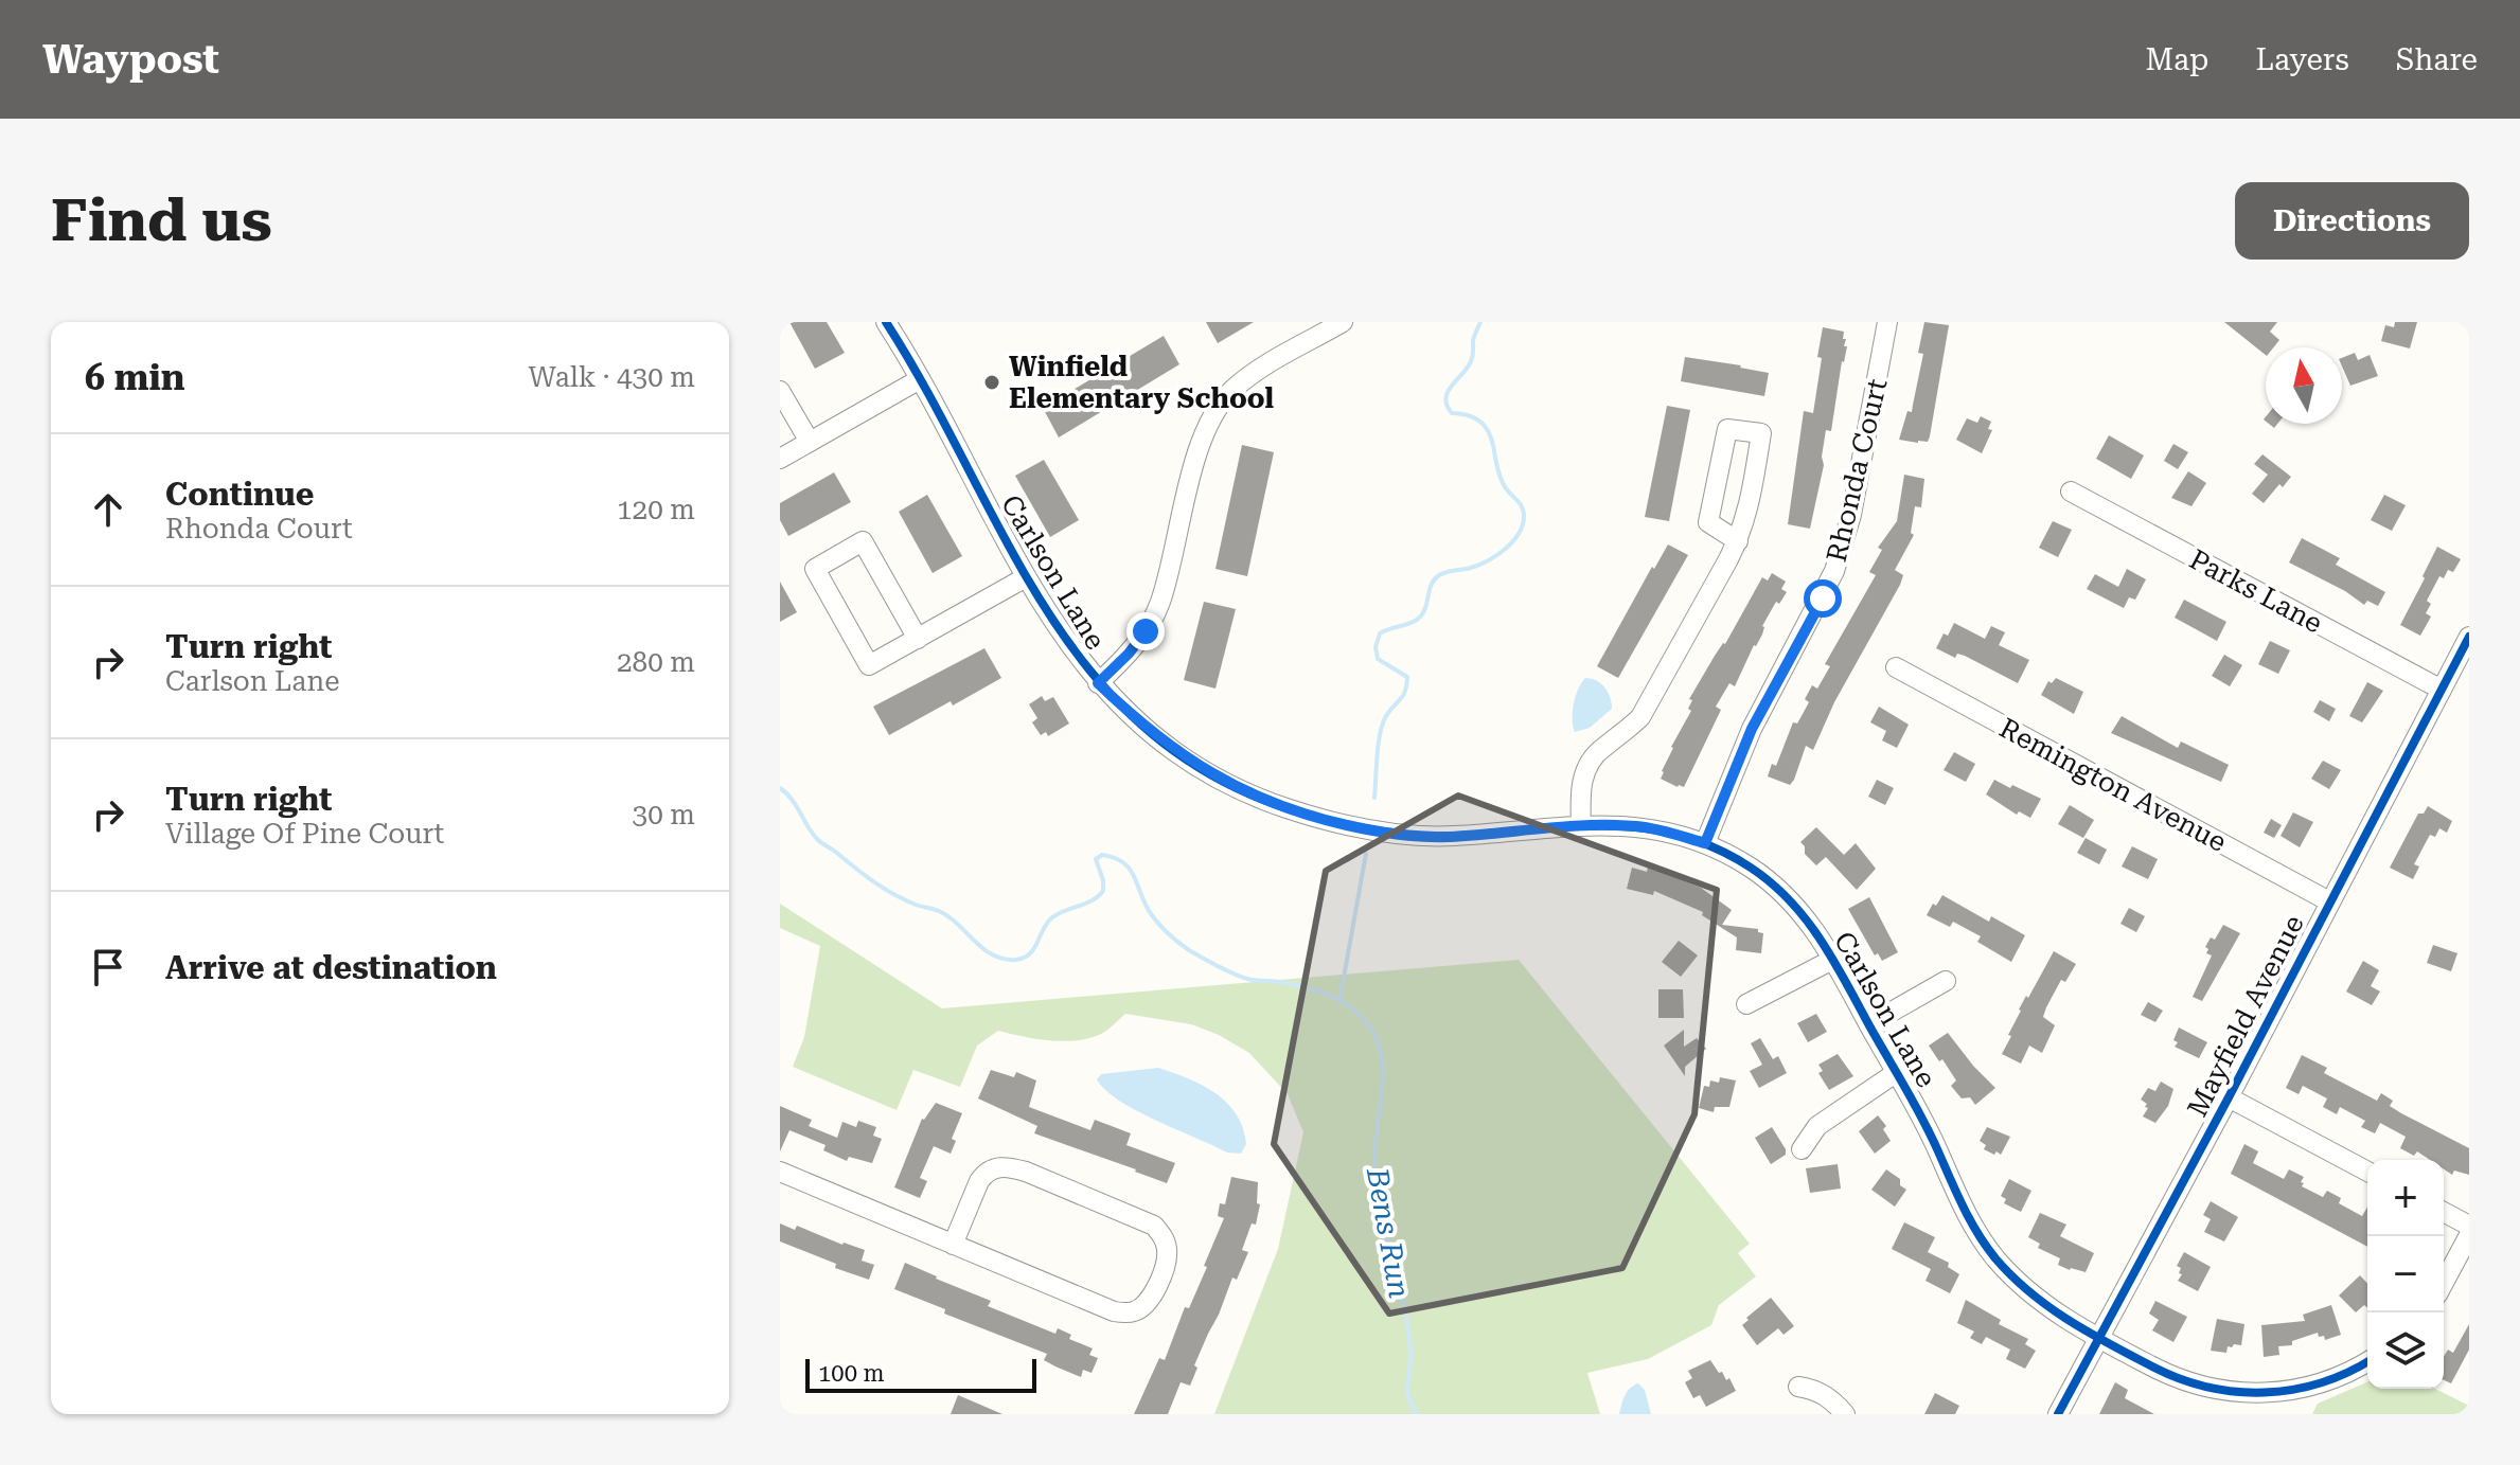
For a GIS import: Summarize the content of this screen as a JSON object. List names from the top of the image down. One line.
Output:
{"streets":{"street":["Rhonda Court","Carlson Lane","Parks Lane","Remington Avenue","Mayfield Avenue"]},"crossings":[["Rhonda Court","Carlson Lane"],["Carlson Lane","Mayfield Avenue"],["Parks Lane","Mayfield Avenue"],["Remington Avenue","Mayfield Avenue"]],"water":["Bens Run"],"places":["Winfield Elementary School"],"scale_bar":"100 m","north":"top","page":{"header":"Waypost","nav":["Map","Layers","Share"],"buttons":"Directions","title":"Find us","heading":["6 min","Walk · 430 m"],"list":[["Continue","Rhonda Court","120 m"],["Turn right","Carlson Lane","280 m"],["Turn right","Village Of Pine Court","30 m"],"Arrive at destination"],"map_buttons":["+","−"],"scale":"100 m"}}
